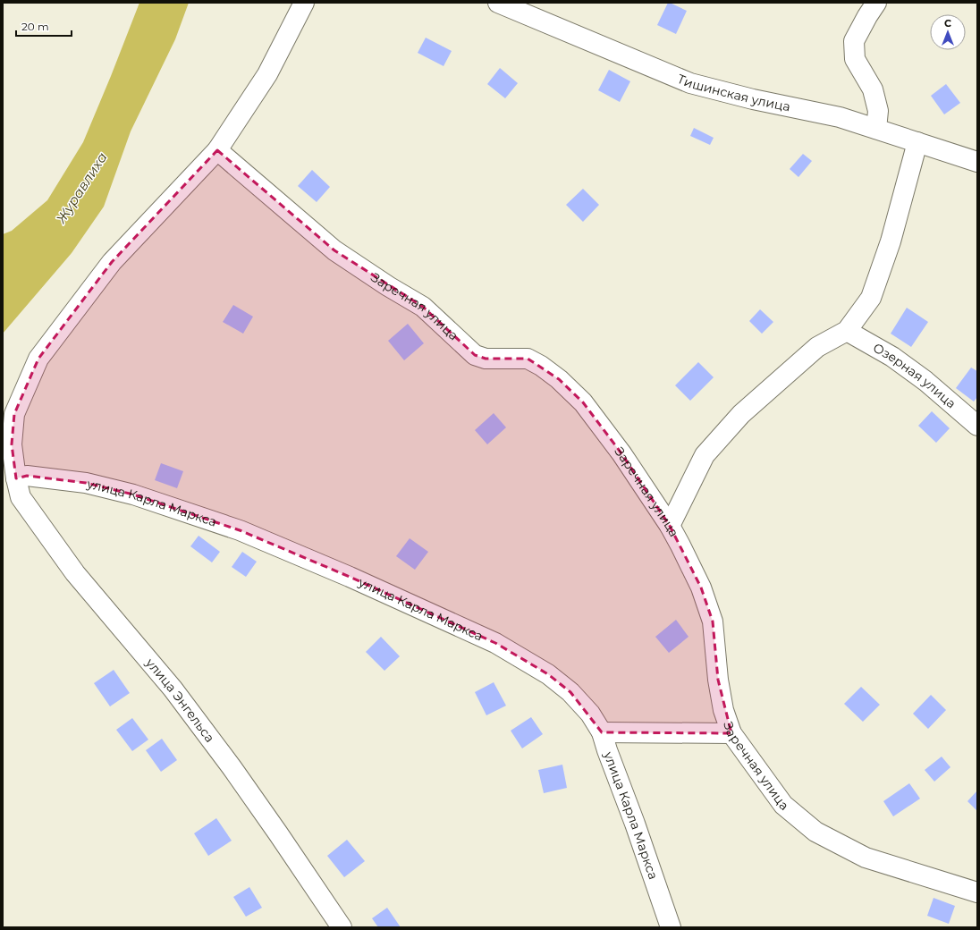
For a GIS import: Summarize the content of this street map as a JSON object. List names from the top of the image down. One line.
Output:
{"streets":{"street":["Тишинская улица","Заречная улица","Озерная улица","улица Карла Маркса","улица Энгельса"]},"crossings":[["Заречная улица","улица Энгельса"],["улица Карла Маркса","улица Энгельса"]],"water":["Журавлиха"],"scale_bar":"20 m","north":"top"}
